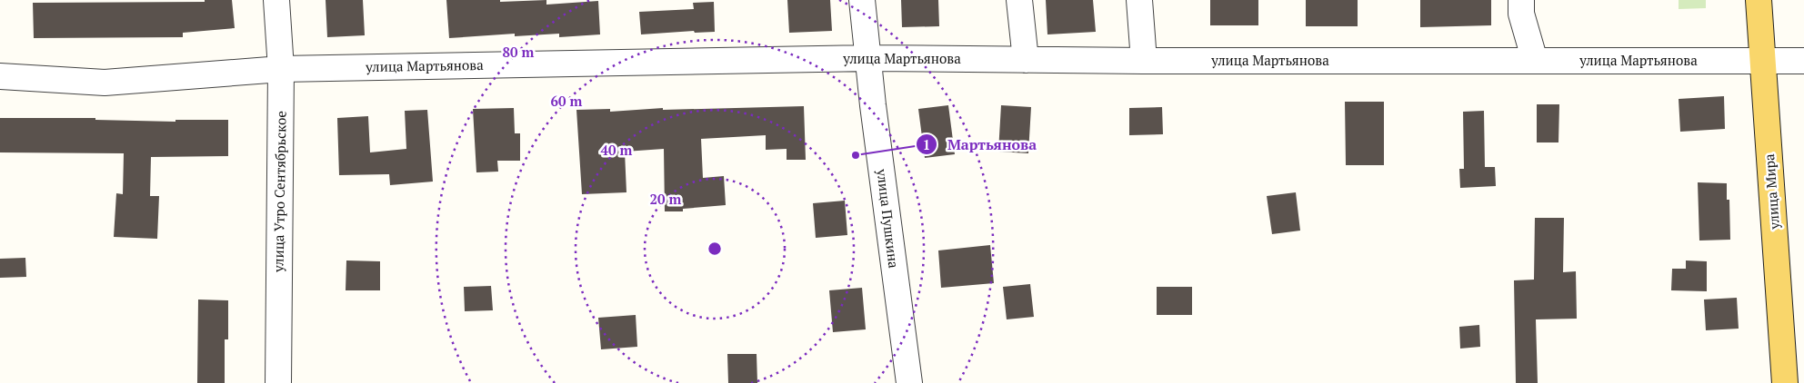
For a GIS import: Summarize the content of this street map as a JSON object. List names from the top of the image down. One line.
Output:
{"streets":{"main road":["улица Мира"],"street":["улица Мартьянова","улица Утро Сентябрьское","улица Пушкина"]},"crossings":[["улица Мартьянова","улица Утро Сентябрьское"],["улица Мартьянова","улица Мира"],["улица Мартьянова","улица Пушкина"]],"places":["Мартьянова"],"rings":["80 m","60 m","40 m","20 m"]}
